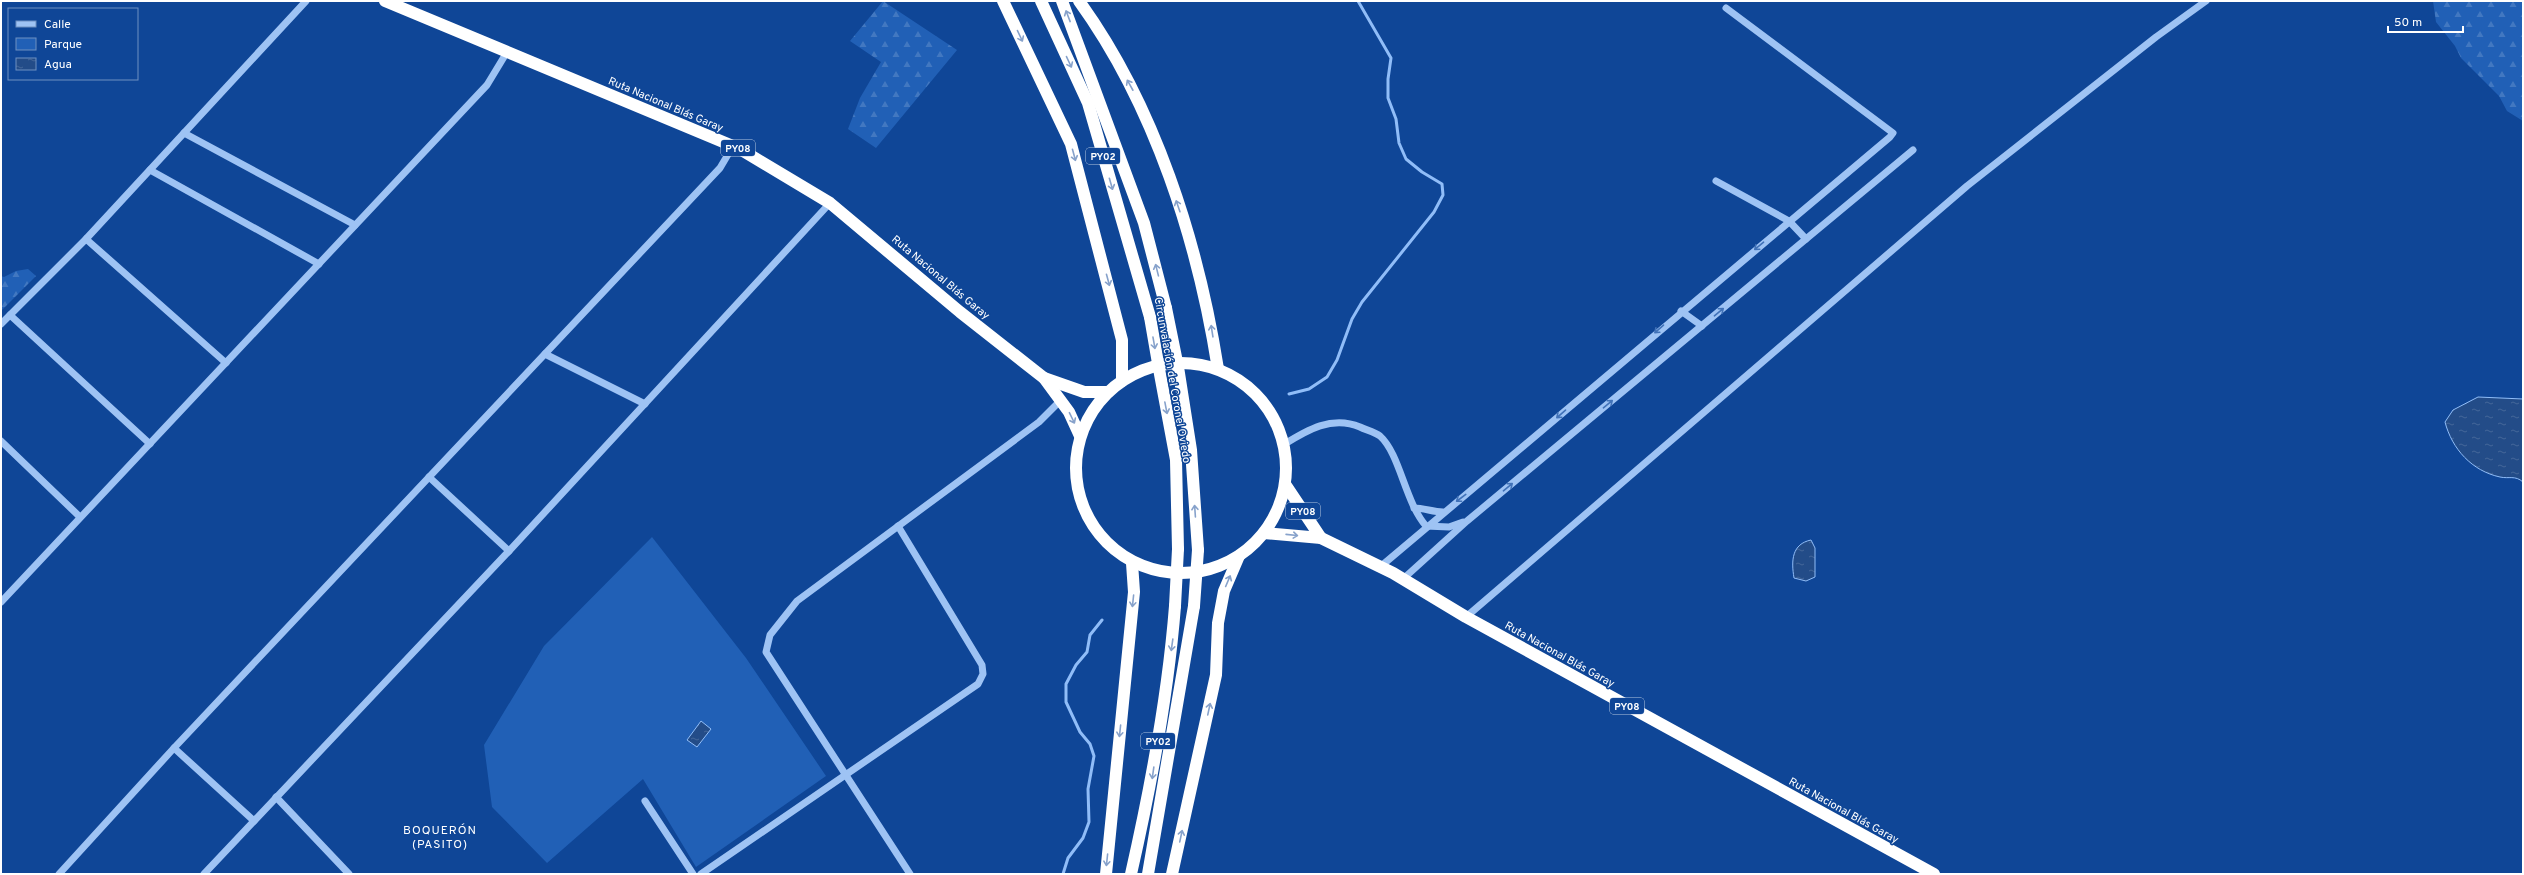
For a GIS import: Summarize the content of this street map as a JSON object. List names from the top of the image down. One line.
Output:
{"streets":{"highway":["Ruta Nacional Blás Garay","PY08","PY02","Circunvalación del Coronel Oviedo"]},"crossings":[["Ruta Nacional Blás Garay","PY08"]],"districts":["BOQUERÓN (PASITO)"],"legend":["Calle","Parque","Agua"],"scale_bar":"50 m"}
